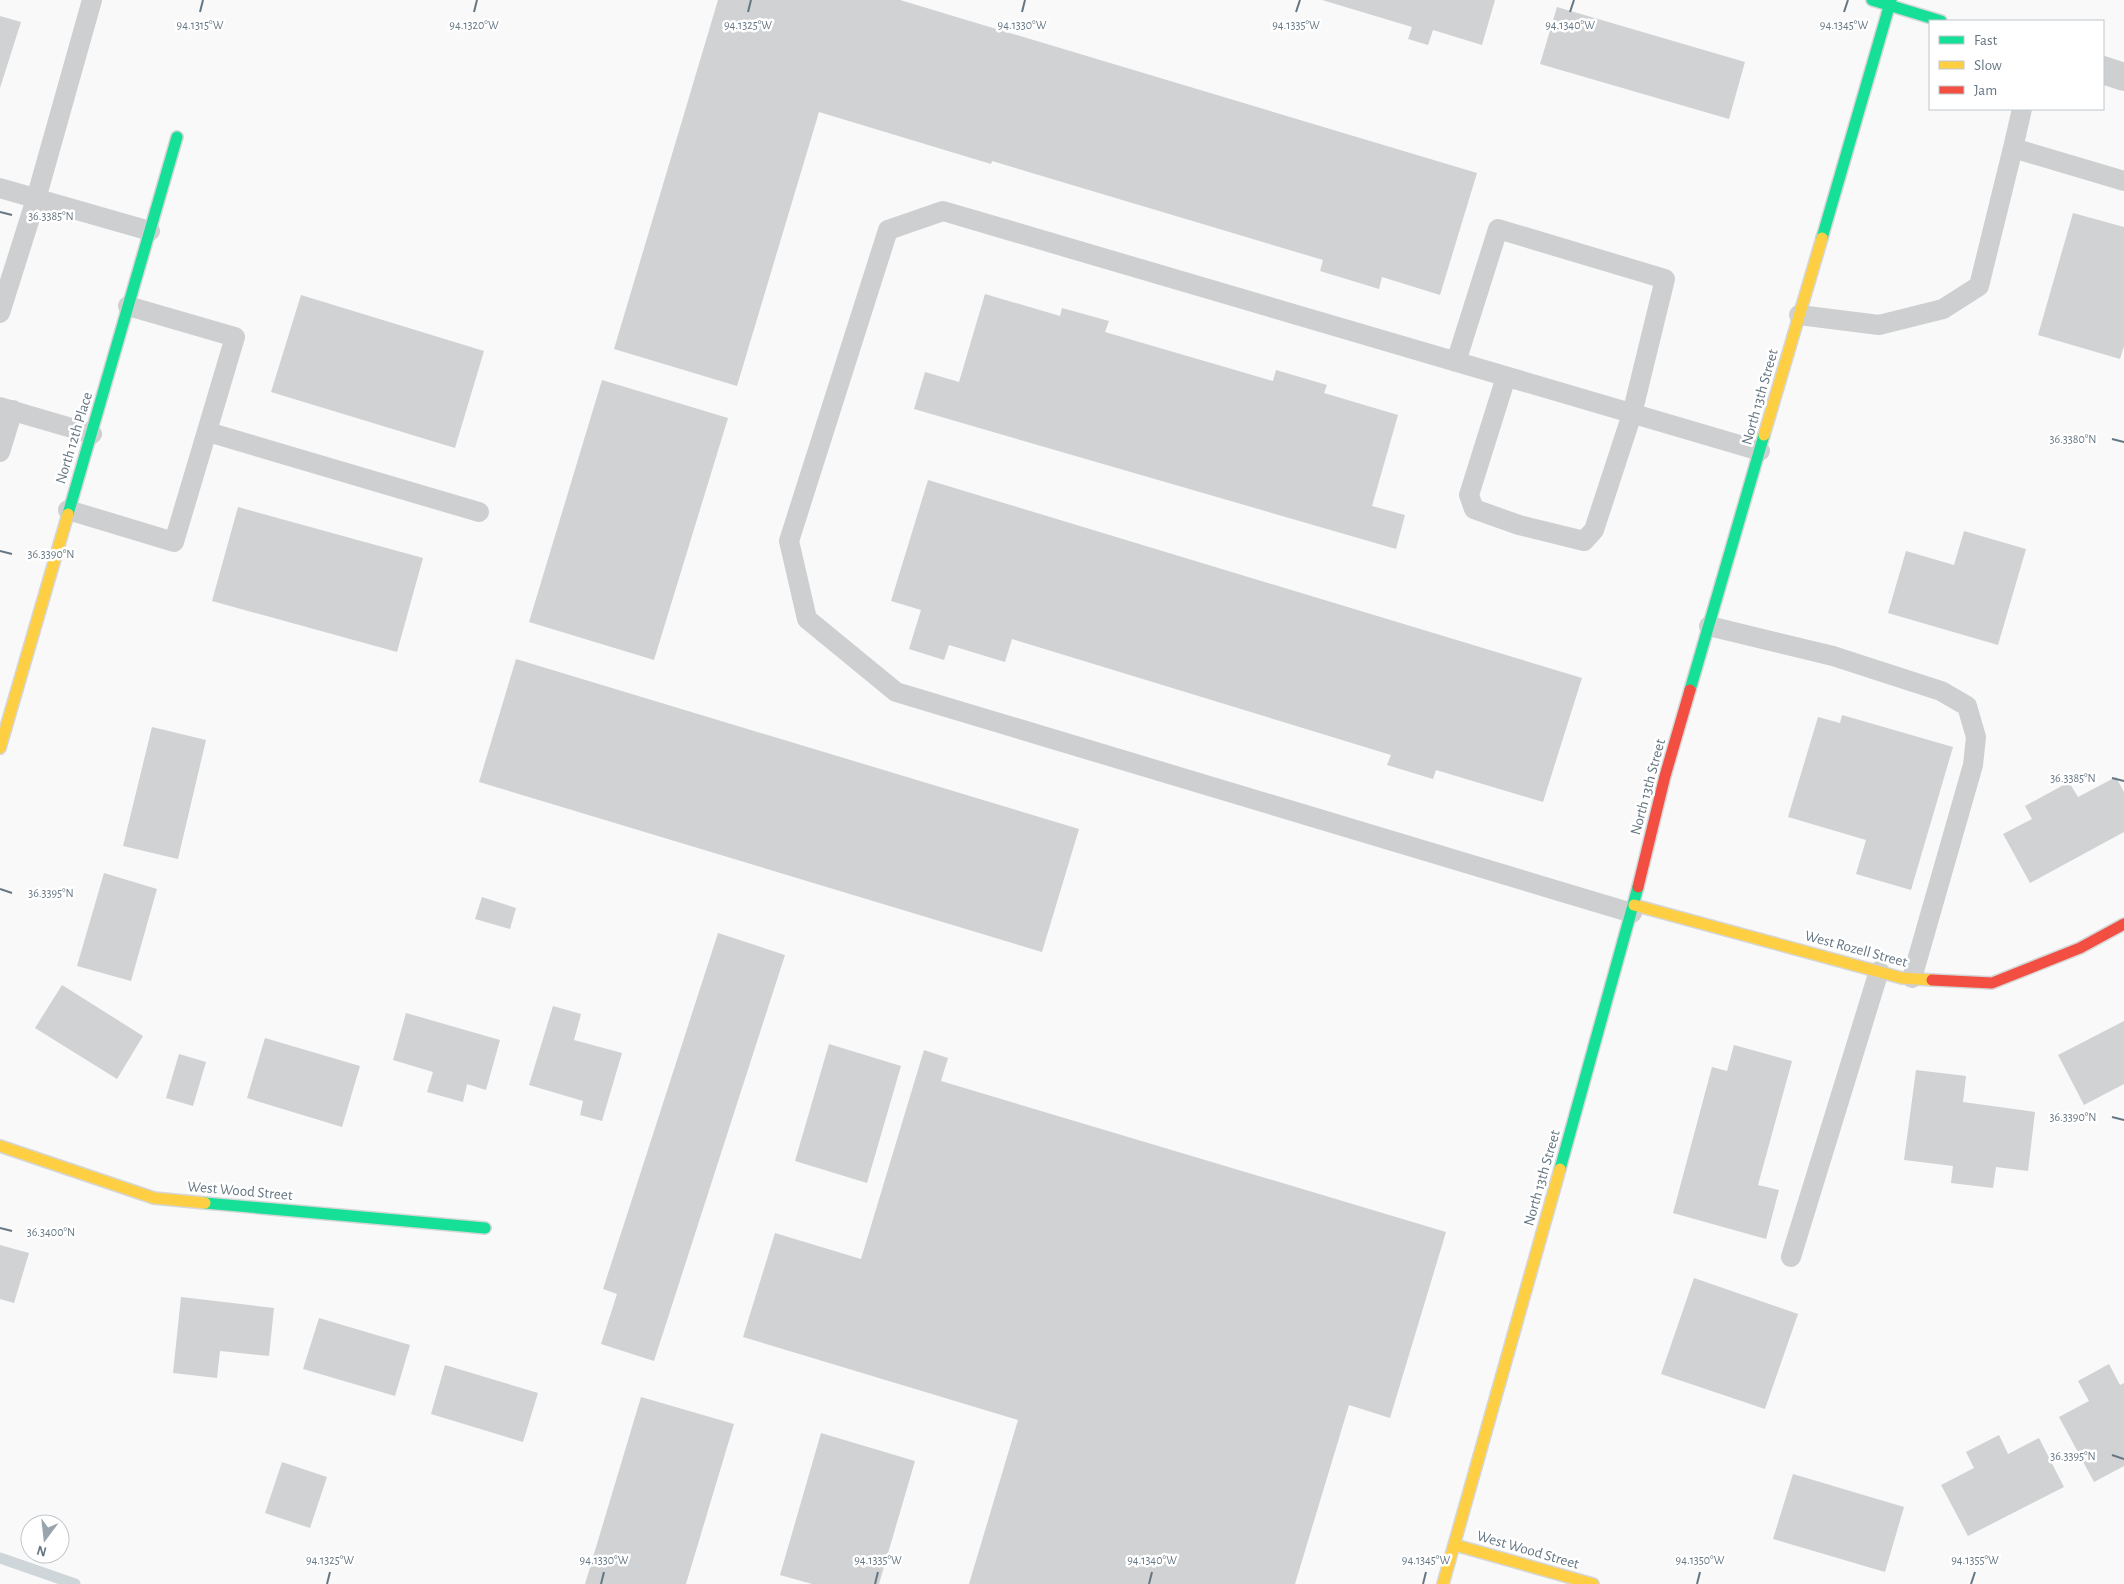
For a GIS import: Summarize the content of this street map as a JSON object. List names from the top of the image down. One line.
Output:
{"streets":{"street":["North 13th Street","North 12th Place","West Rozell Street","West Wood Street"]},"crossings":[["North 13th Street","West Rozell Street"],["North 13th Street","West Wood Street"]],"legend":["Fast","Slow","Jam"],"north":"bottom","coordinates":["94.1315°W","94.1320°W","94.1325°W","94.1330°W","94.1335°W","94.1340°W","94.1345°W","36.3385°N","36.3380°N","36.3390°N","36.3395°N","36.3400°N","94.1350°W","94.1355°W"]}
